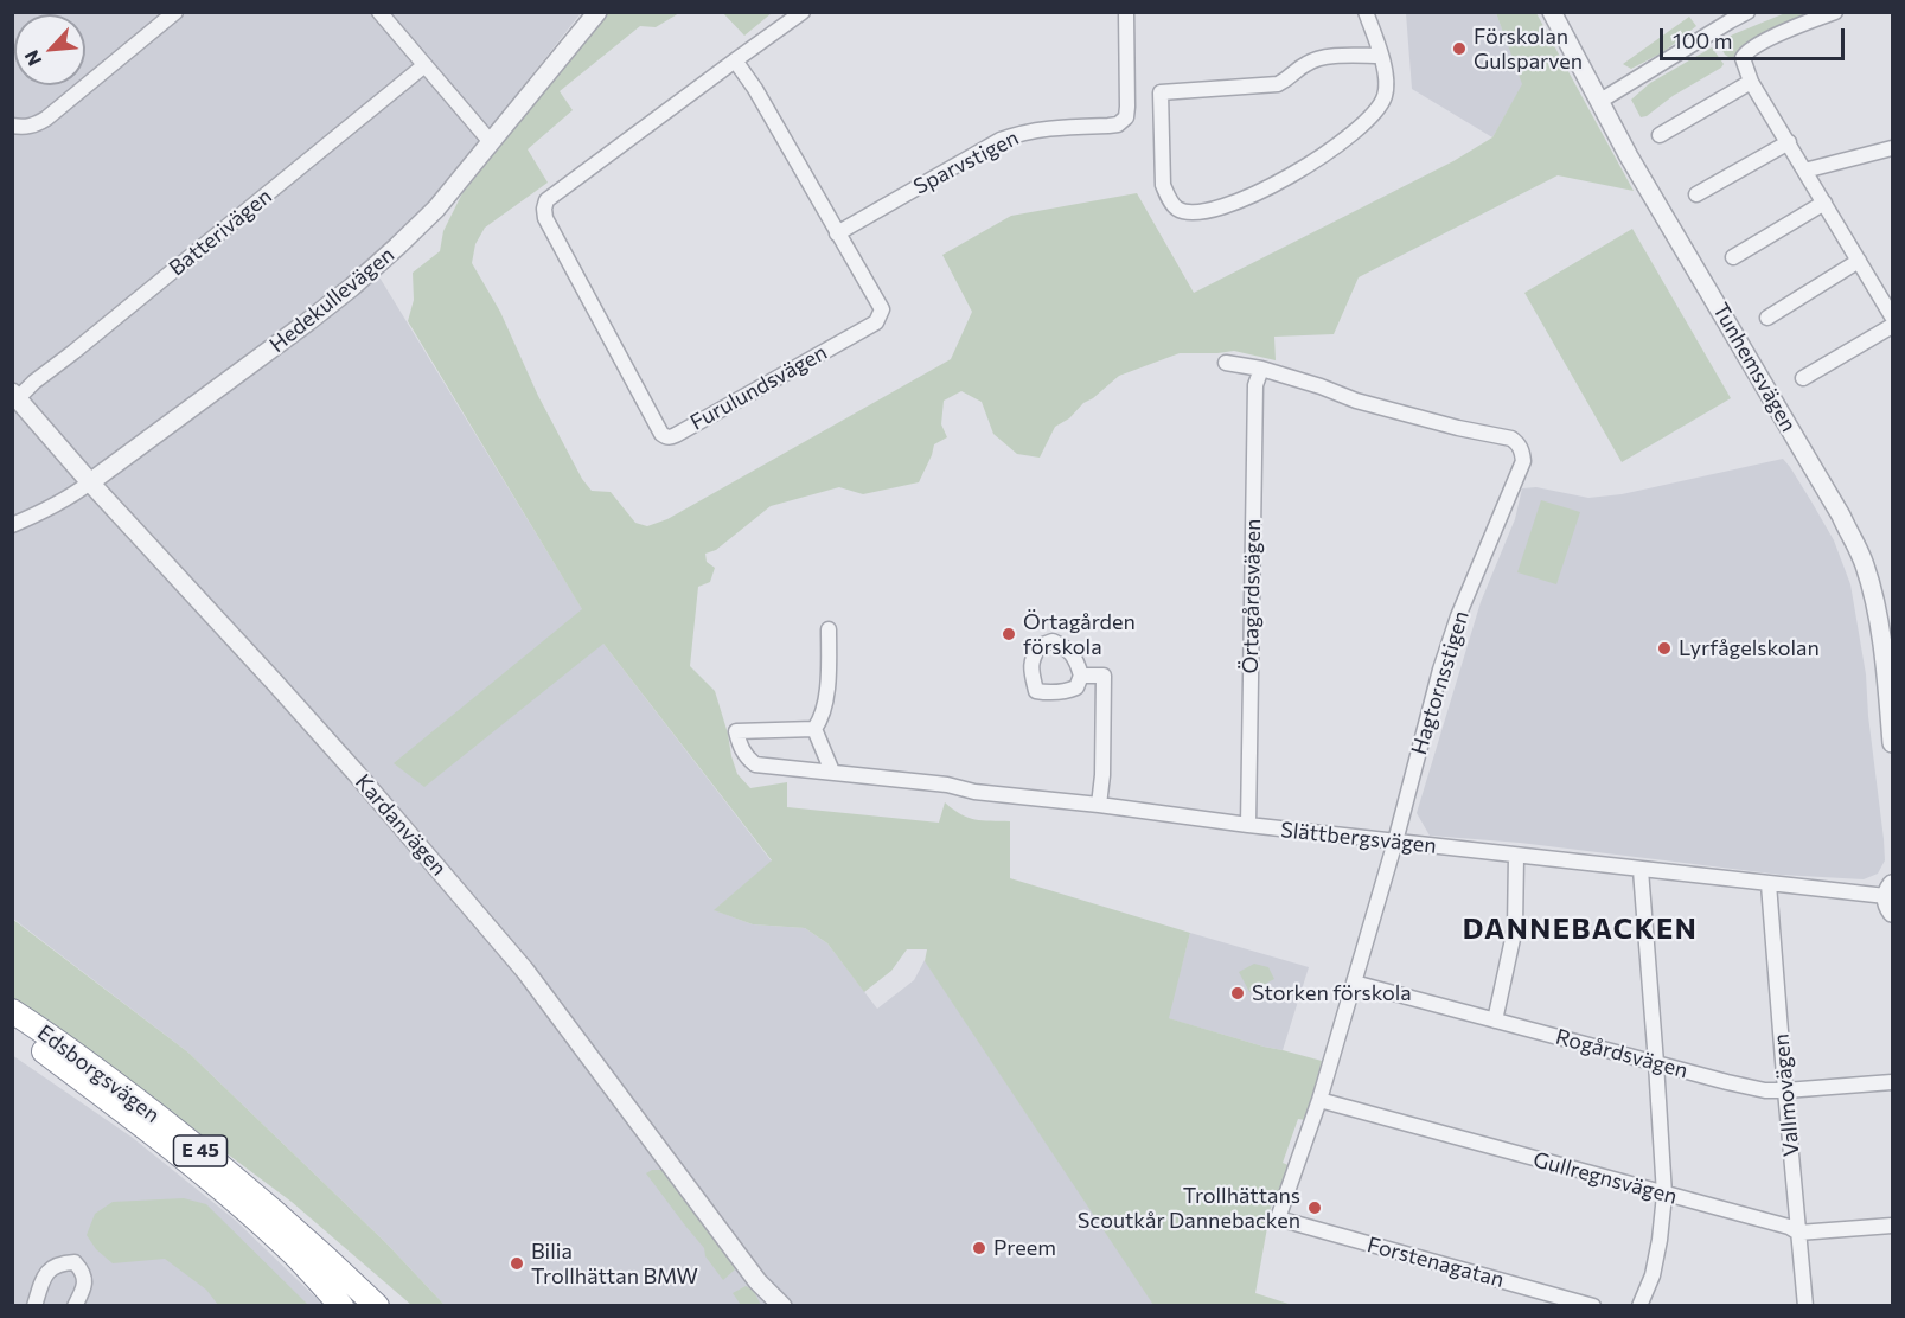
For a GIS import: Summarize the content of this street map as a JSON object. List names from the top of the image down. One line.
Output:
{"streets":{"highway":["Edsborgsvägen","E 45"],"street":["Sparvstigen","Batterivägen","Hedekullevägen","Tunhemsvägen","Furulundsvägen","Örtagårdsvägen","Hagtornsstigen","Kardanvägen","Slättbergsvägen","Rogårdsvägen","Vallmovägen","Gullregnsvägen","Forstenagatan"]},"crossings":[["Sparvstigen","Furulundsvägen"],["Batterivägen","Kardanvägen"],["Hedekullevägen","Kardanvägen"],["Örtagårdsvägen","Hagtornsstigen"],["Örtagårdsvägen","Slättbergsvägen"],["Hagtornsstigen","Slättbergsvägen"],["Hagtornsstigen","Rogårdsvägen"],["Hagtornsstigen","Gullregnsvägen"],["Hagtornsstigen","Forstenagatan"],["Slättbergsvägen","Vallmovägen"],["Rogårdsvägen","Vallmovägen"],["Vallmovägen","Gullregnsvägen"]],"districts":["DANNEBACKEN"],"places":["Förskolan Gulsparven","Örtagården förskola","Lyrfågelskolan","Storken förskola","Trollhättans Scoutkår Dannebacken","Preem","Bilia Trollhättan BMW"],"scale_bar":"100 m","north":"bottom left"}
